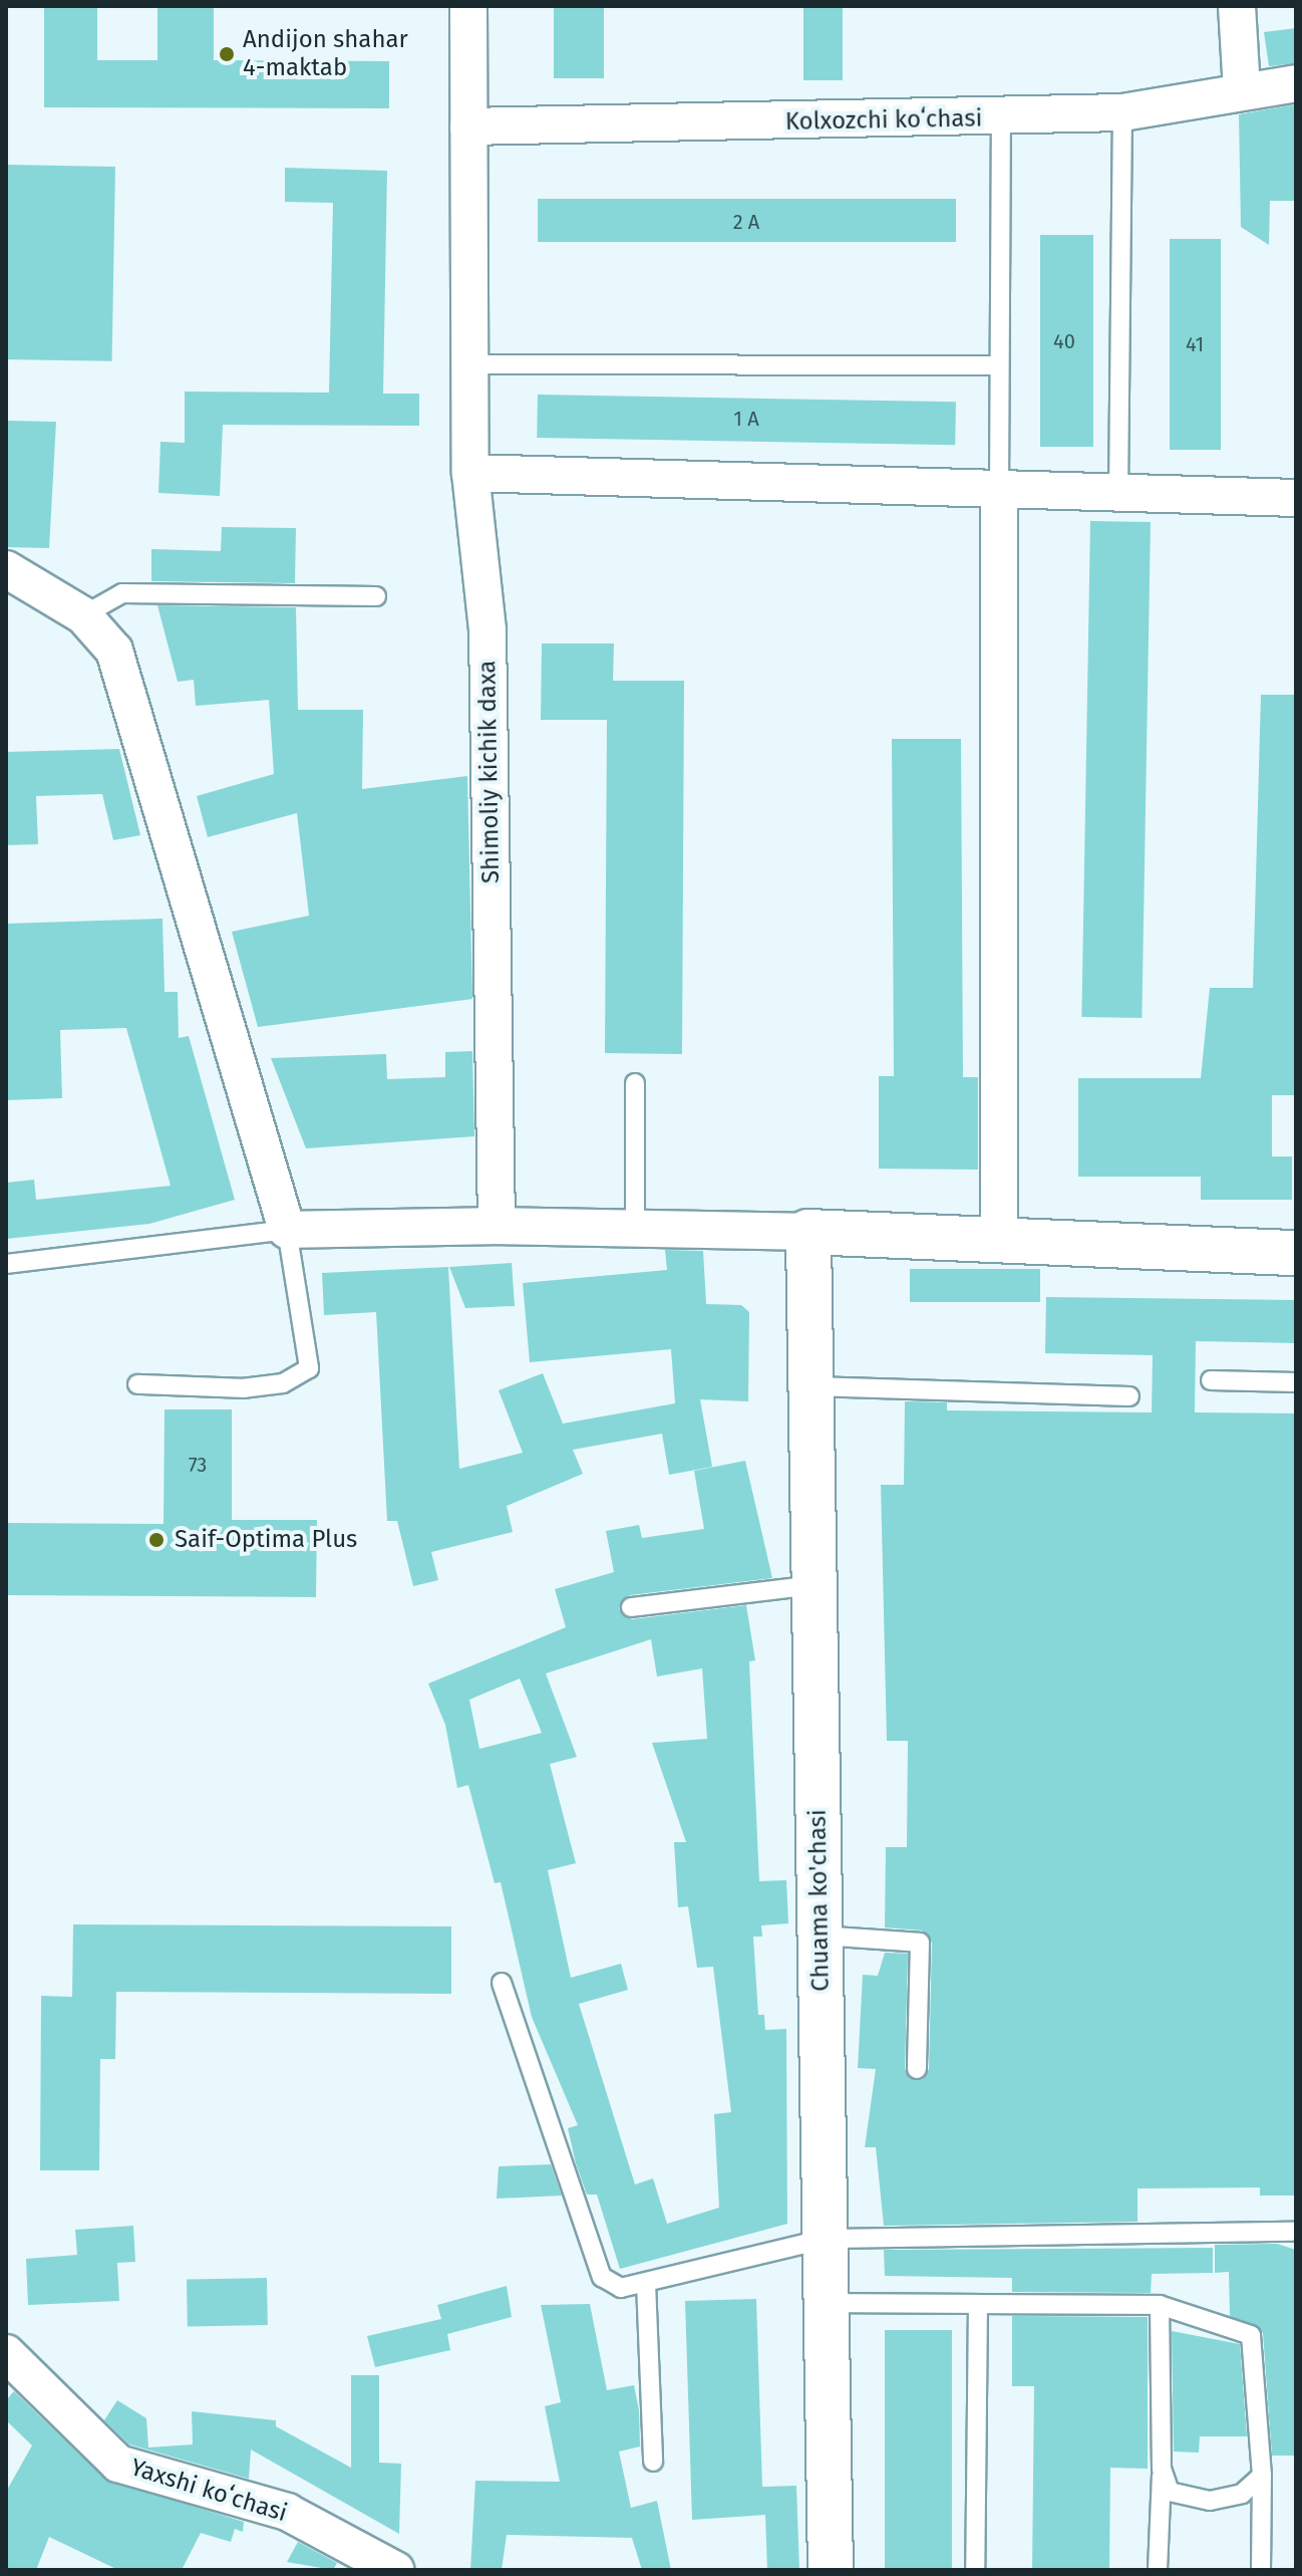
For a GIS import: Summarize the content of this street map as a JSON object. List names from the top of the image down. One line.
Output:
{"streets":{"street":["Kolxozchi koʻchasi","Shimoliy kichik daxa","Chuama ko'chasi","Yaxshi koʻchasi"]},"crossings":[["Kolxozchi koʻchasi","Shimoliy kichik daxa"]],"places":["Andijon shahar 4-maktab","Saif-Optima Plus"],"house_numbers":["2 А","40","41","1 А","73"]}
